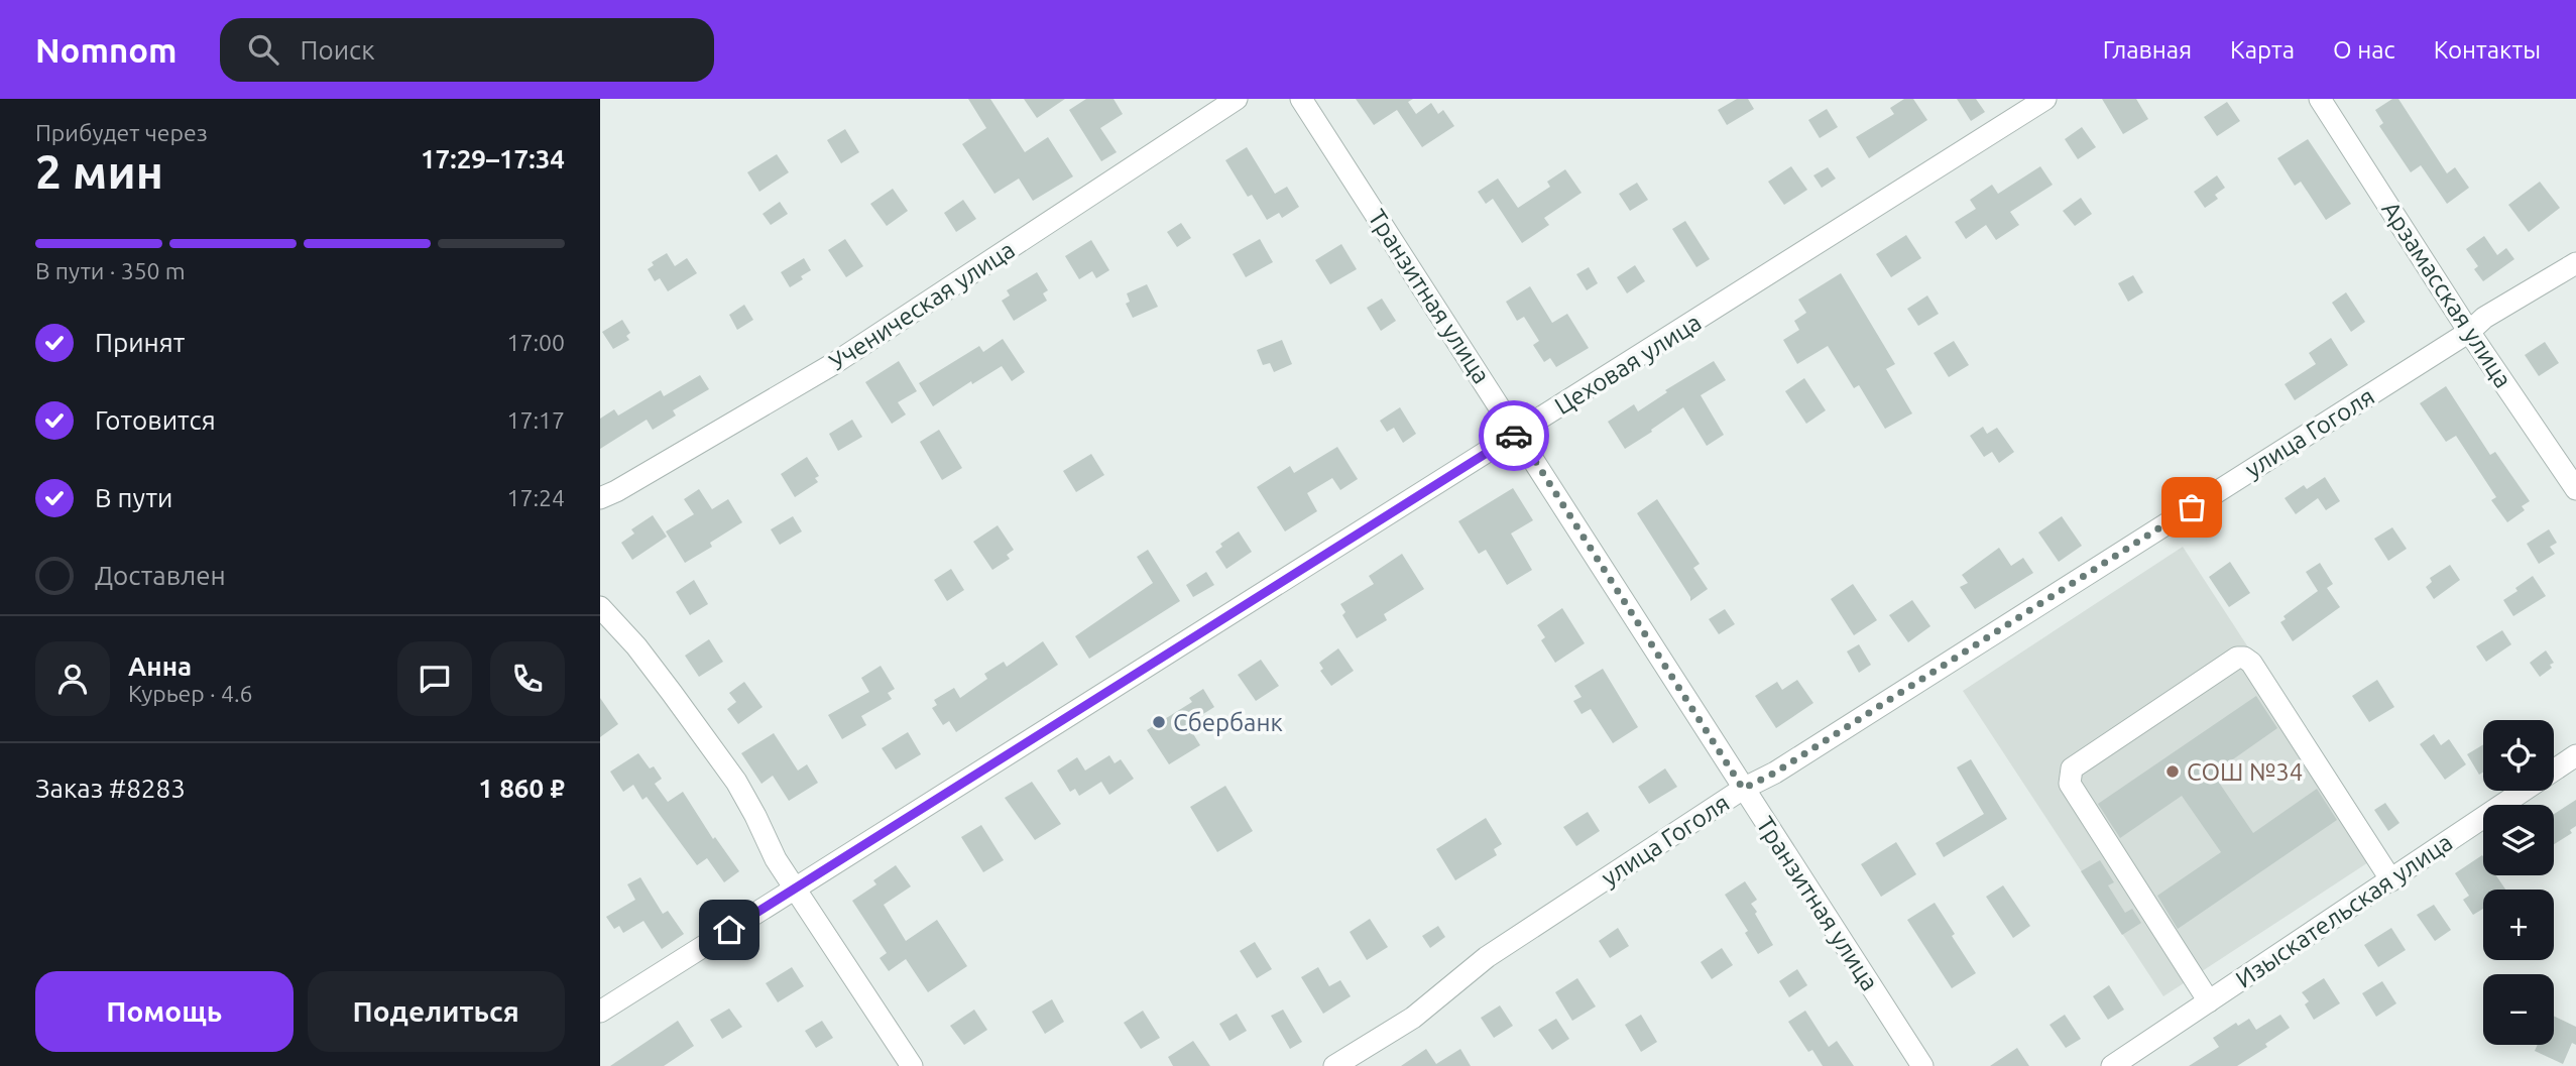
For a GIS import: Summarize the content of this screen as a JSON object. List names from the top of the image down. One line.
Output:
{"streets":{"street":["Арзамасская улица","Транзитная улица","Ученическая улица","Цеховая улица","улица Гоголя","Изыскательская улица"]},"crossings":[["Арзамасская улица","улица Гоголя"],["Транзитная улица","Цеховая улица"],["Транзитная улица","улица Гоголя"]],"places":["Сбербанк","СОШ №34"],"page":{"header":"Nomnom","search":"Поиск","nav":["Главная","Карта","О нас","Контакты"],"heading":["2 мин","Прибудет через","17:29–17:34"],"panel":["Анна","Курьер · 4.6","Заказ #8283","1 860 ₽"],"bar":"В пути · 350 m","list":[["Принят","17:00"],["Готовится","17:17"],["В пути","17:24"],"Доставлен"],"map_buttons":["+","−"],"buttons":["Помощь","Поделиться"]}}
